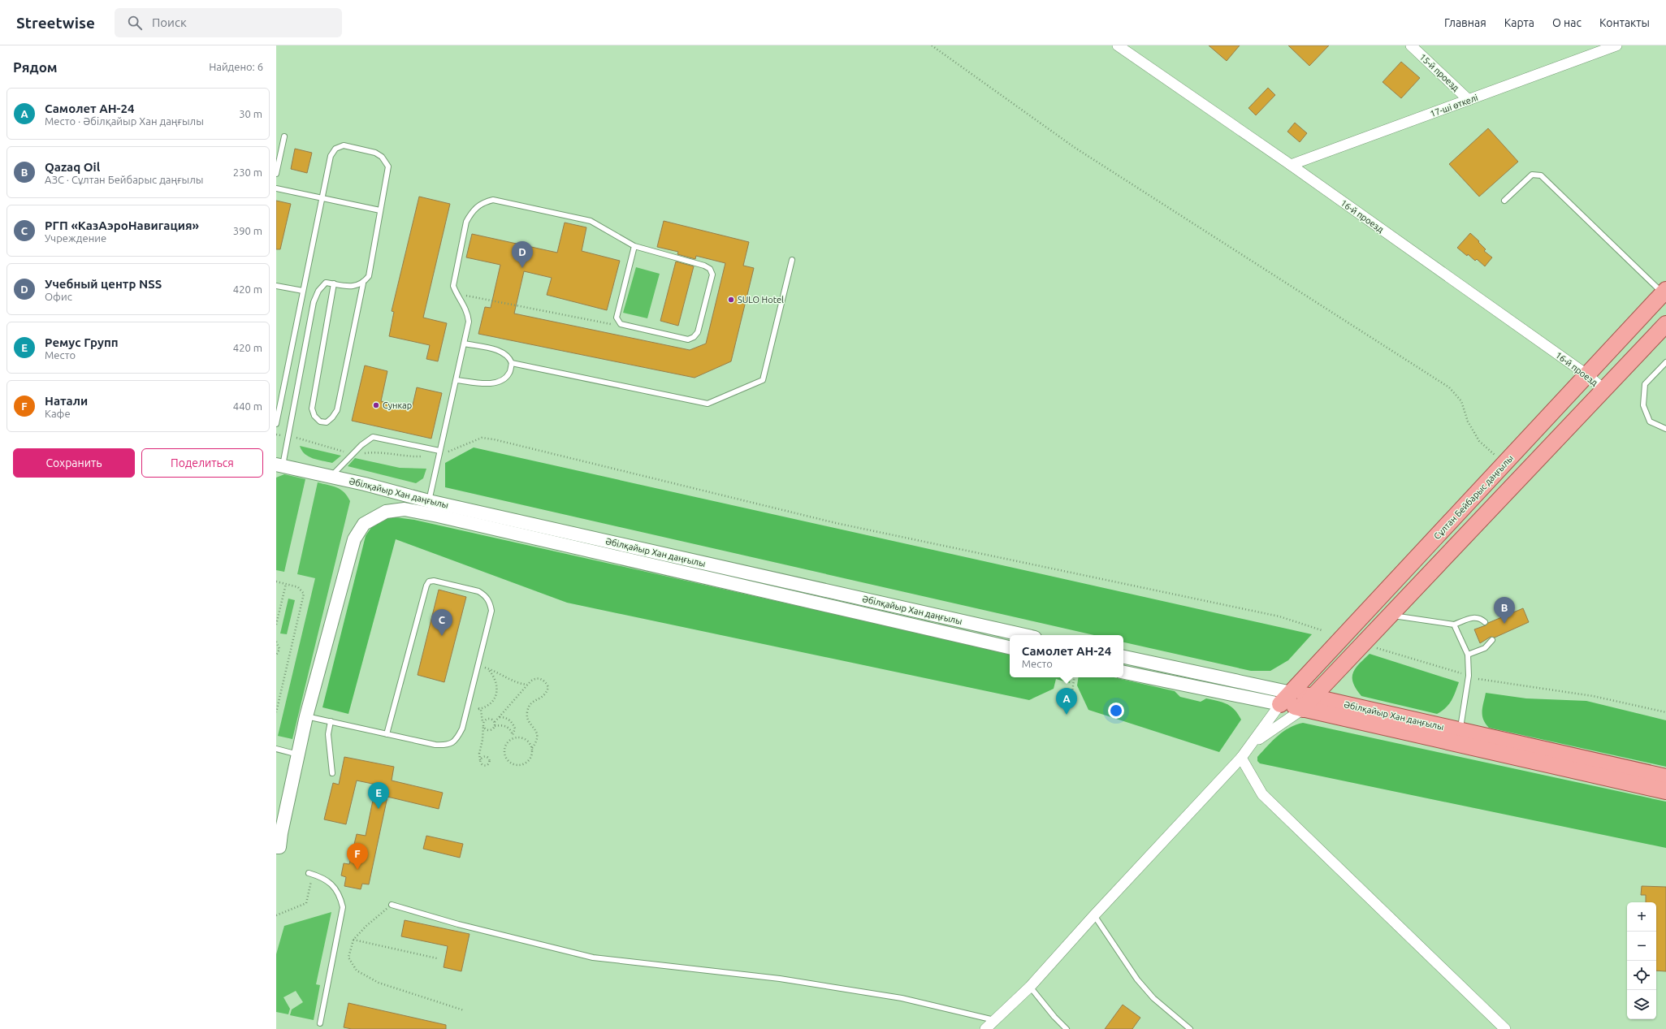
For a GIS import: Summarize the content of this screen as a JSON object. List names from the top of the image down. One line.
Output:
{"streets":{"main road":["Әбілқайыр Хан даңғылы","Сұлтан Бейбарыс даңғылы"],"street":["15-й проезд","17-ші өткелі","16-й проезд"]},"crossings":[["15-й проезд","17-ші өткелі"],["17-ші өткелі","16-й проезд"],["16-й проезд","Сұлтан Бейбарыс даңғылы"],["Әбілқайыр Хан даңғылы","Сұлтан Бейбарыс даңғылы"]],"places":["SULO Hotel","Сункар"],"page":{"header":"Streetwise","search":"Поиск","nav":["Главная","Карта","О нас","Контакты"],"heading":["Рядом","Найдено: 6"],"list":[{"mark":"A","name":"Самолет АН-24","note":"Место · Әбілқайыр Хан даңғылы","value":"30 m"},{"mark":"B","name":"Qazaq Oil","note":"АЗС · Сұлтан Бейбарыс даңғылы","value":"230 m"},{"mark":"C","name":"РГП «КазАэроНавигация»","note":"Учреждение","value":"390 m"},{"mark":"D","name":"Учебный центр NSS","note":"Офис","value":"420 m"},{"mark":"E","name":"Ремус Групп","note":"Место","value":"420 m"},{"mark":"F","name":"Натали","note":"Кафе","value":"440 m"}],"pins":["D","B","C","A","E","F"],"buttons":["Сохранить","Поделиться"],"popup":["Самолет АН-24","Место"],"map_buttons":["+","−"]}}
